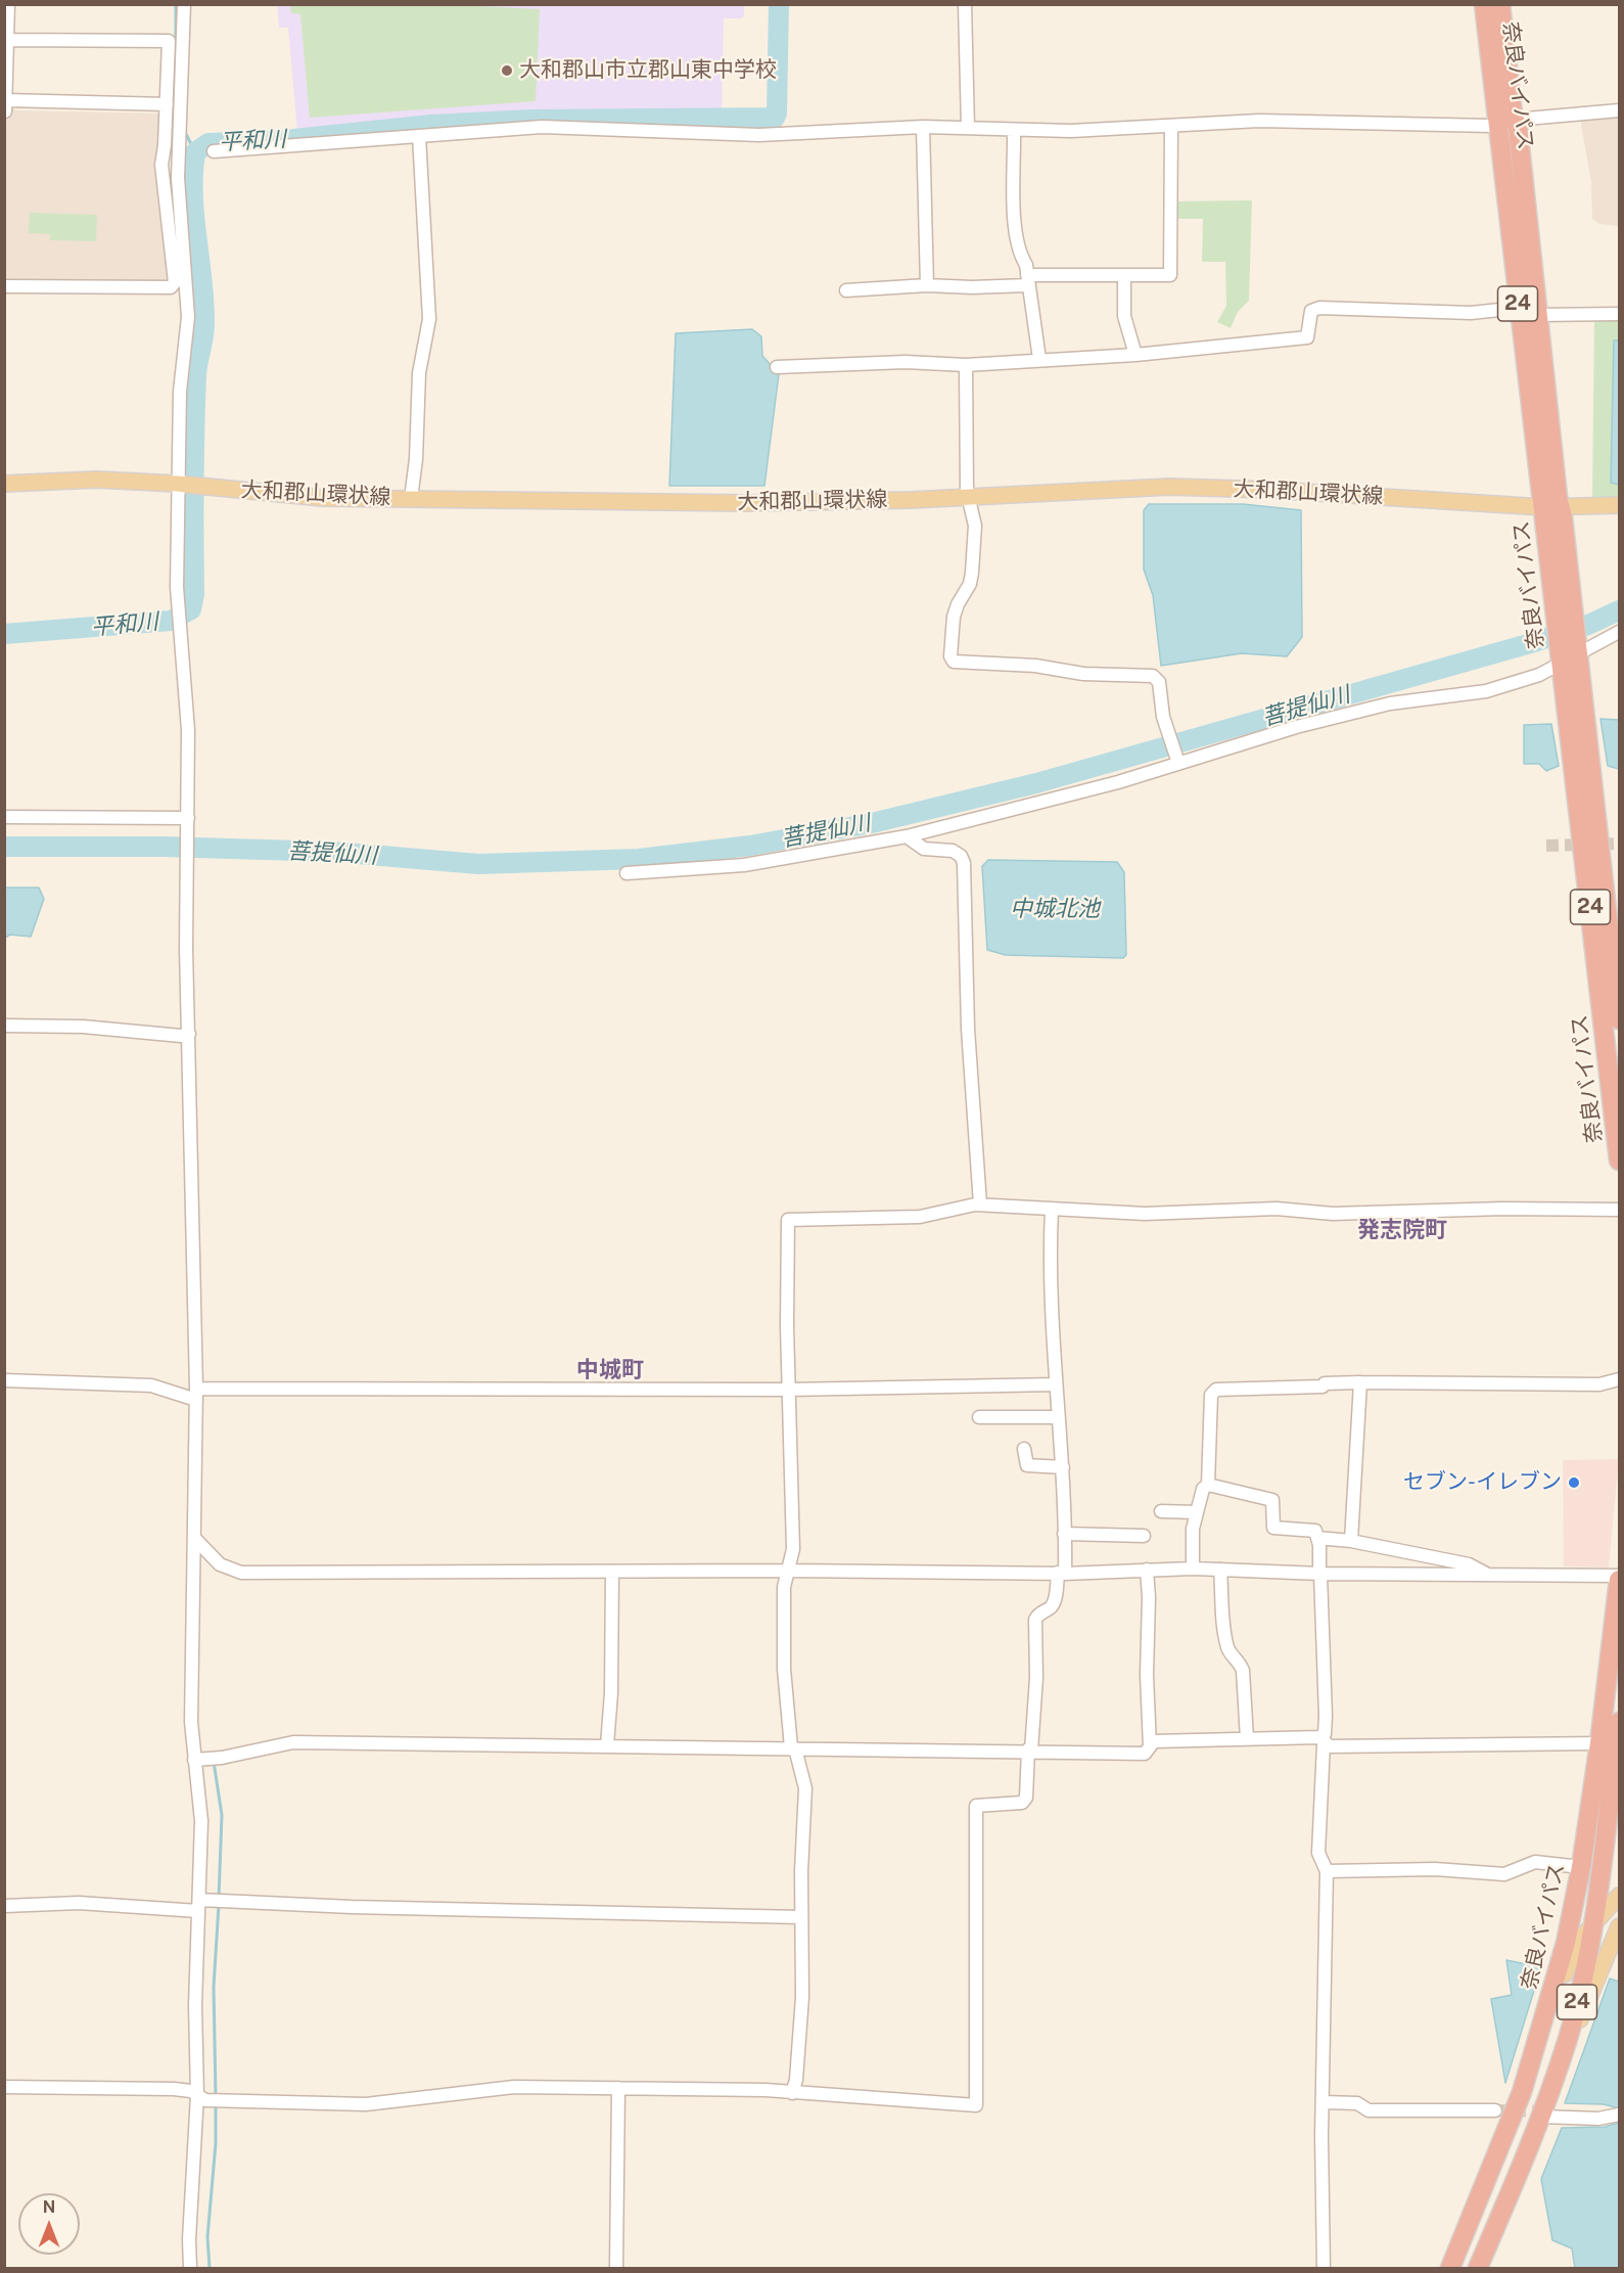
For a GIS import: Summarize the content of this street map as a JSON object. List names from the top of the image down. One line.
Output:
{"streets":{"highway":["奈良バイパス","24"],"main road":["大和郡山環状線"]},"crossings":[["奈良バイパス","大和郡山環状線"]],"districts":["発志院町","中城町"],"water":["平和川","菩提仙川","中城北池"],"places":["大和郡山市立郡山東中学校","セブン-イレブン"],"north":"top"}
